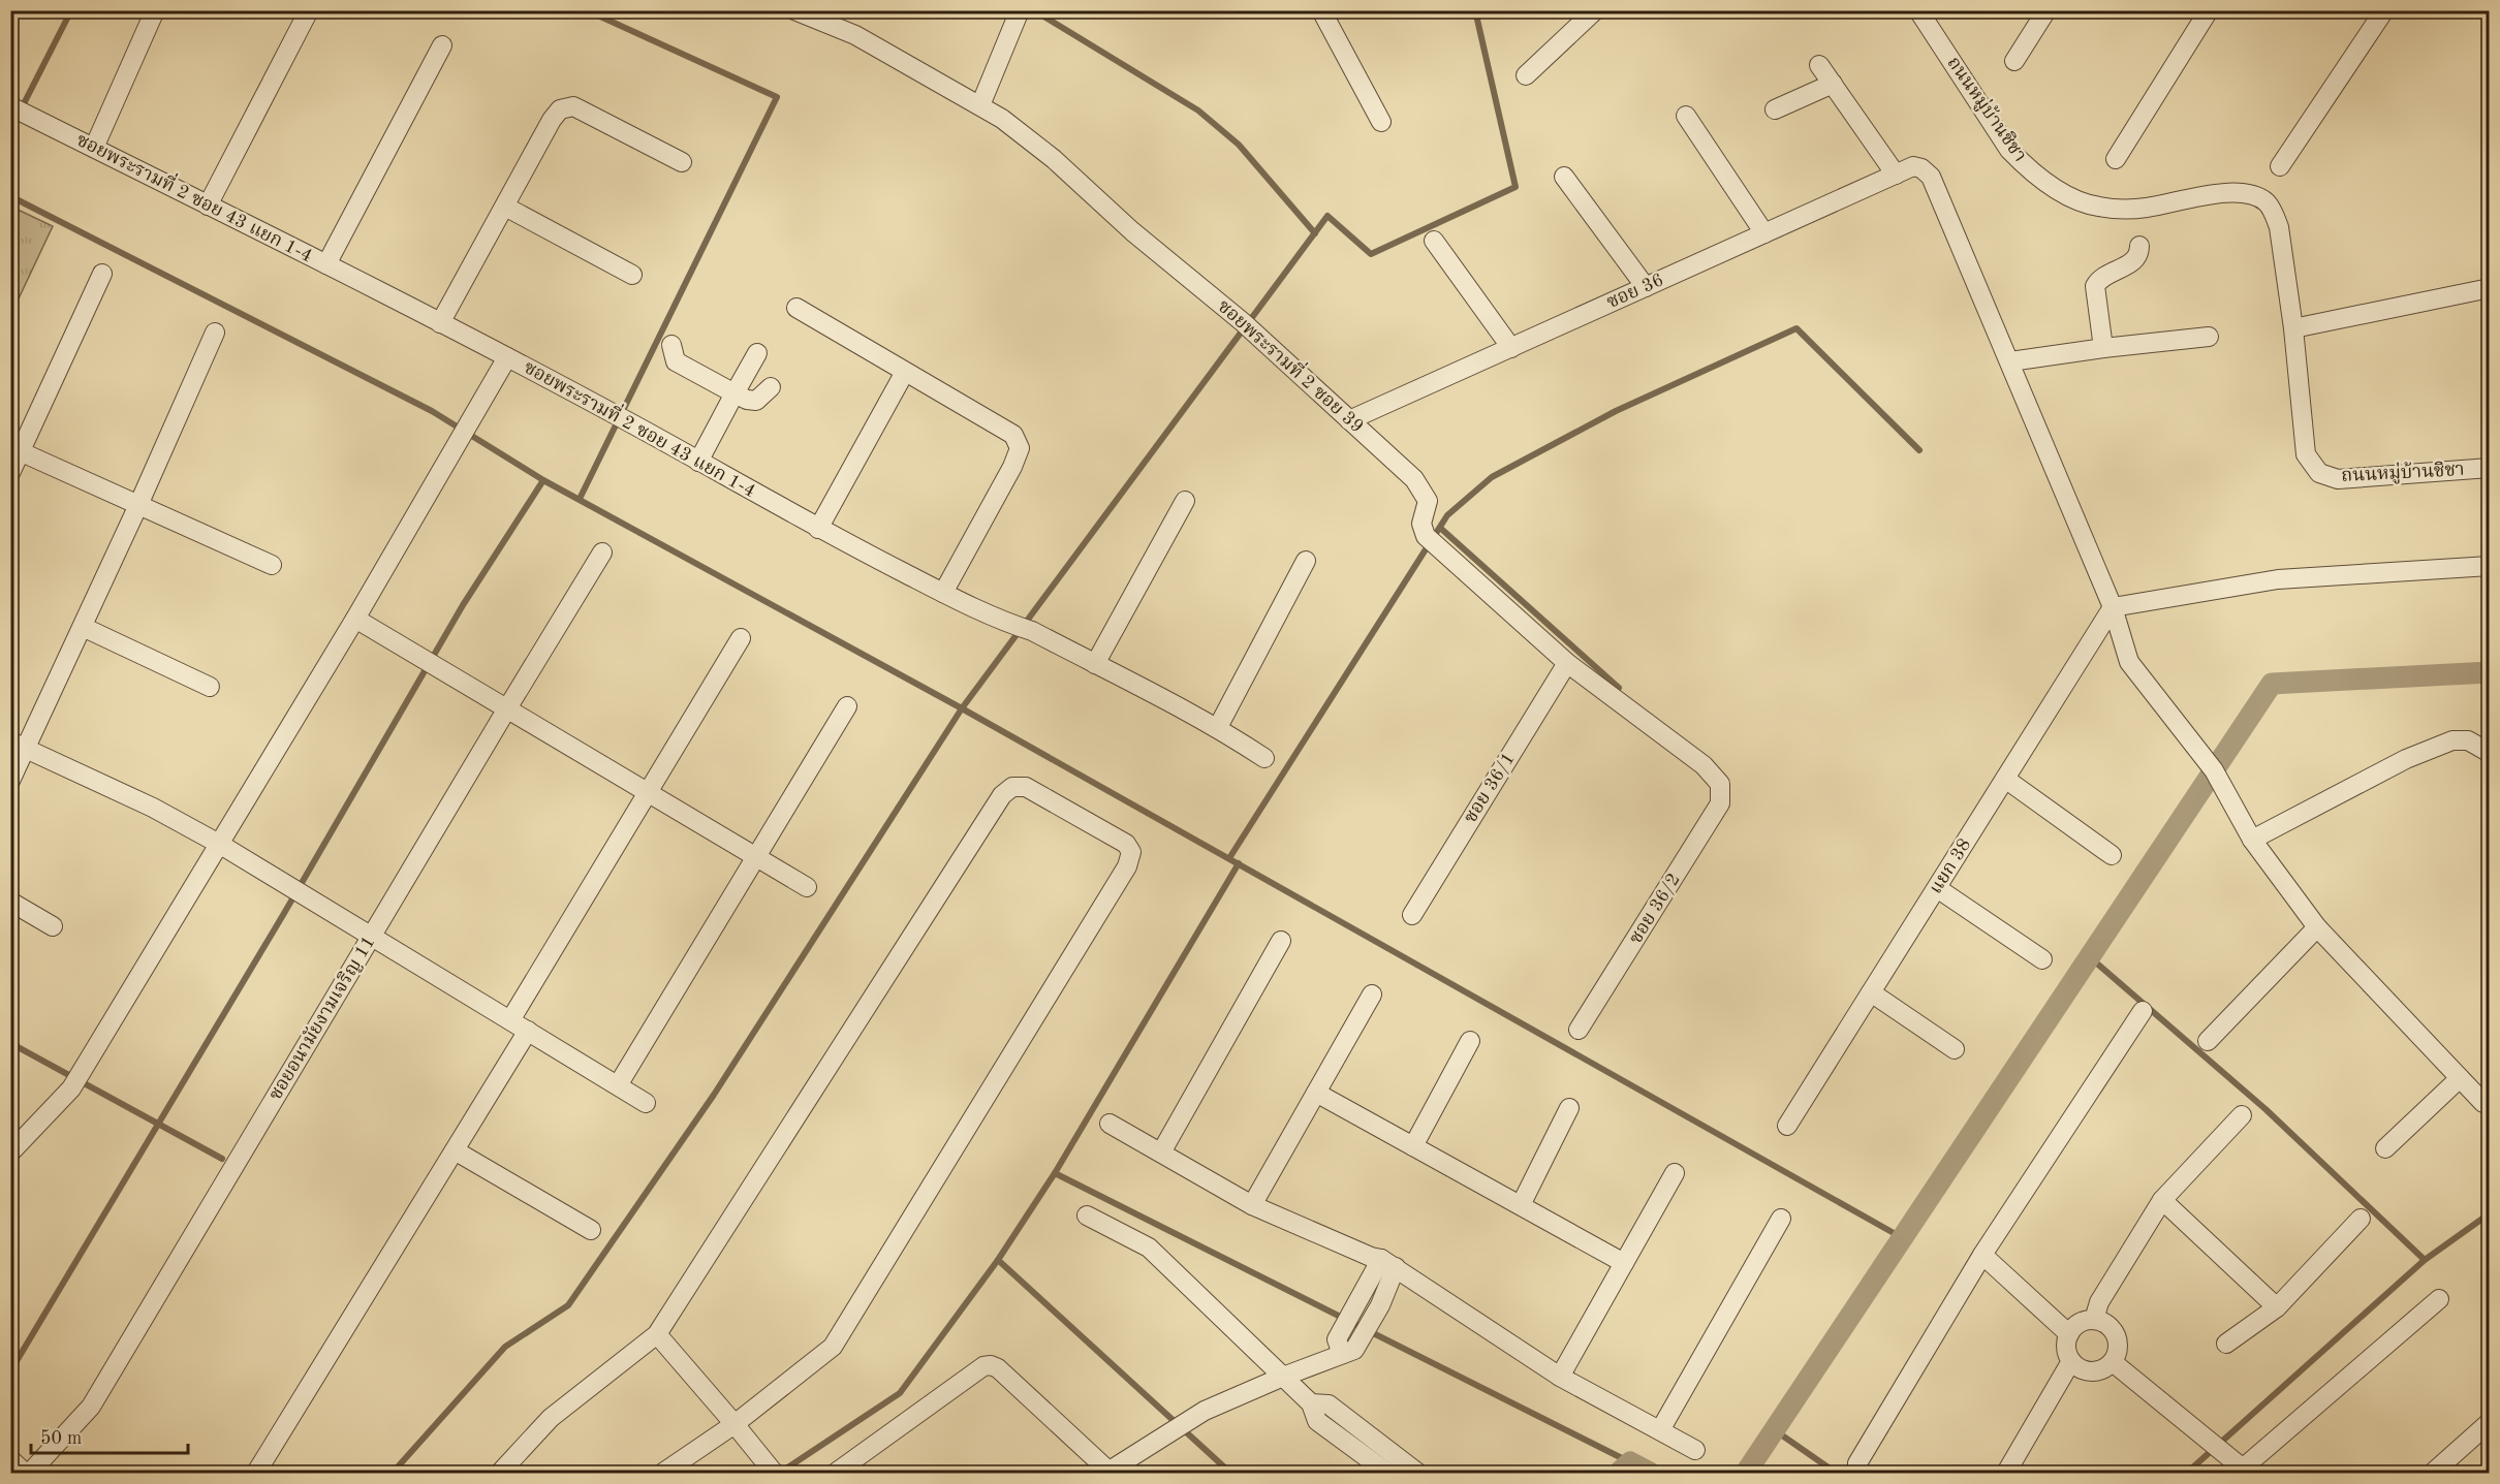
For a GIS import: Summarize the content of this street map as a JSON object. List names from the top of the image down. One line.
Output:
{"streets":{"street":["ถนนหมู่บ้านชิชา","ซอยพระรามที่ 2 ซอย 43 แยก 1-4","ซอย 36","ซอยพระรามที่ 2 ซอย 39","ซอย 36/1","แยก 38","ซอย 36/2","ซอยอนามัยงามเจริญ 11"]},"crossings":[["ซอย 36","ซอยพระรามที่ 2 ซอย 39"],["ซอยพระรามที่ 2 ซอย 39","ซอย 36/1"],["ซอยพระรามที่ 2 ซอย 39","ซอย 36/2"]],"scale_bar":"50 m"}
